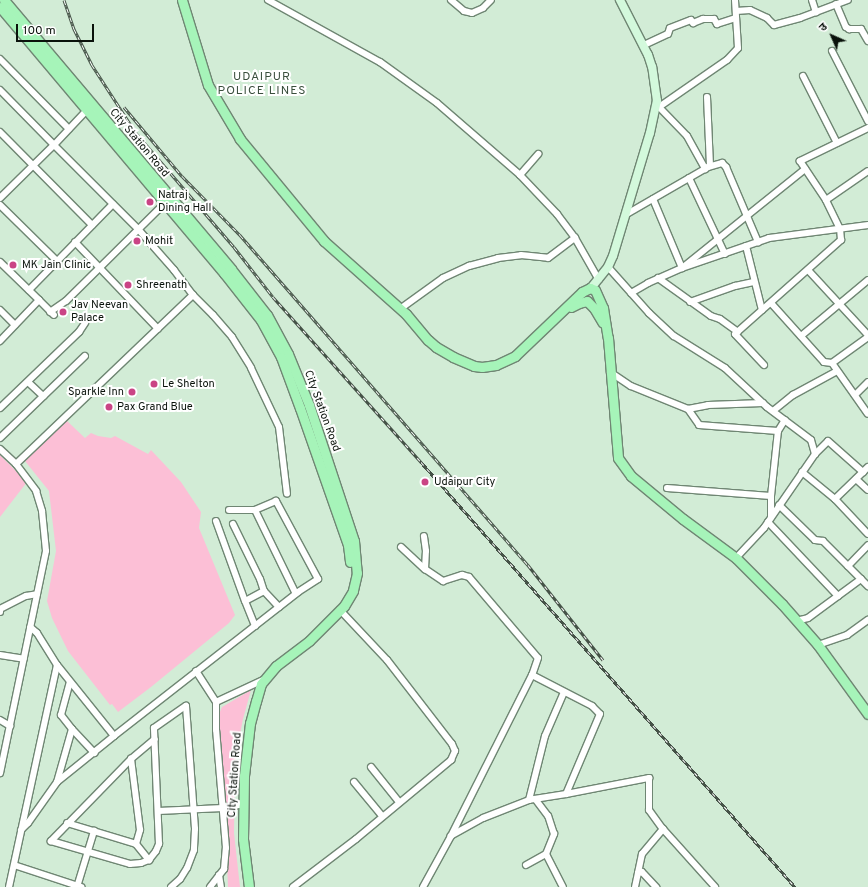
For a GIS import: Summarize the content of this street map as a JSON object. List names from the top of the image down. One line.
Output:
{"streets":{"main road":["City Station Road"]},"districts":["UDAIPUR POLICE LINES"],"places":["Natraj Dining Hall","Mohit","MK Jain Clinic","Shreenath","Jav Neevan Palace","Le Shelton","Sparkle Inn","Pax Grand Blue","Udaipur City"],"scale_bar":"100 m","north":"top left"}
